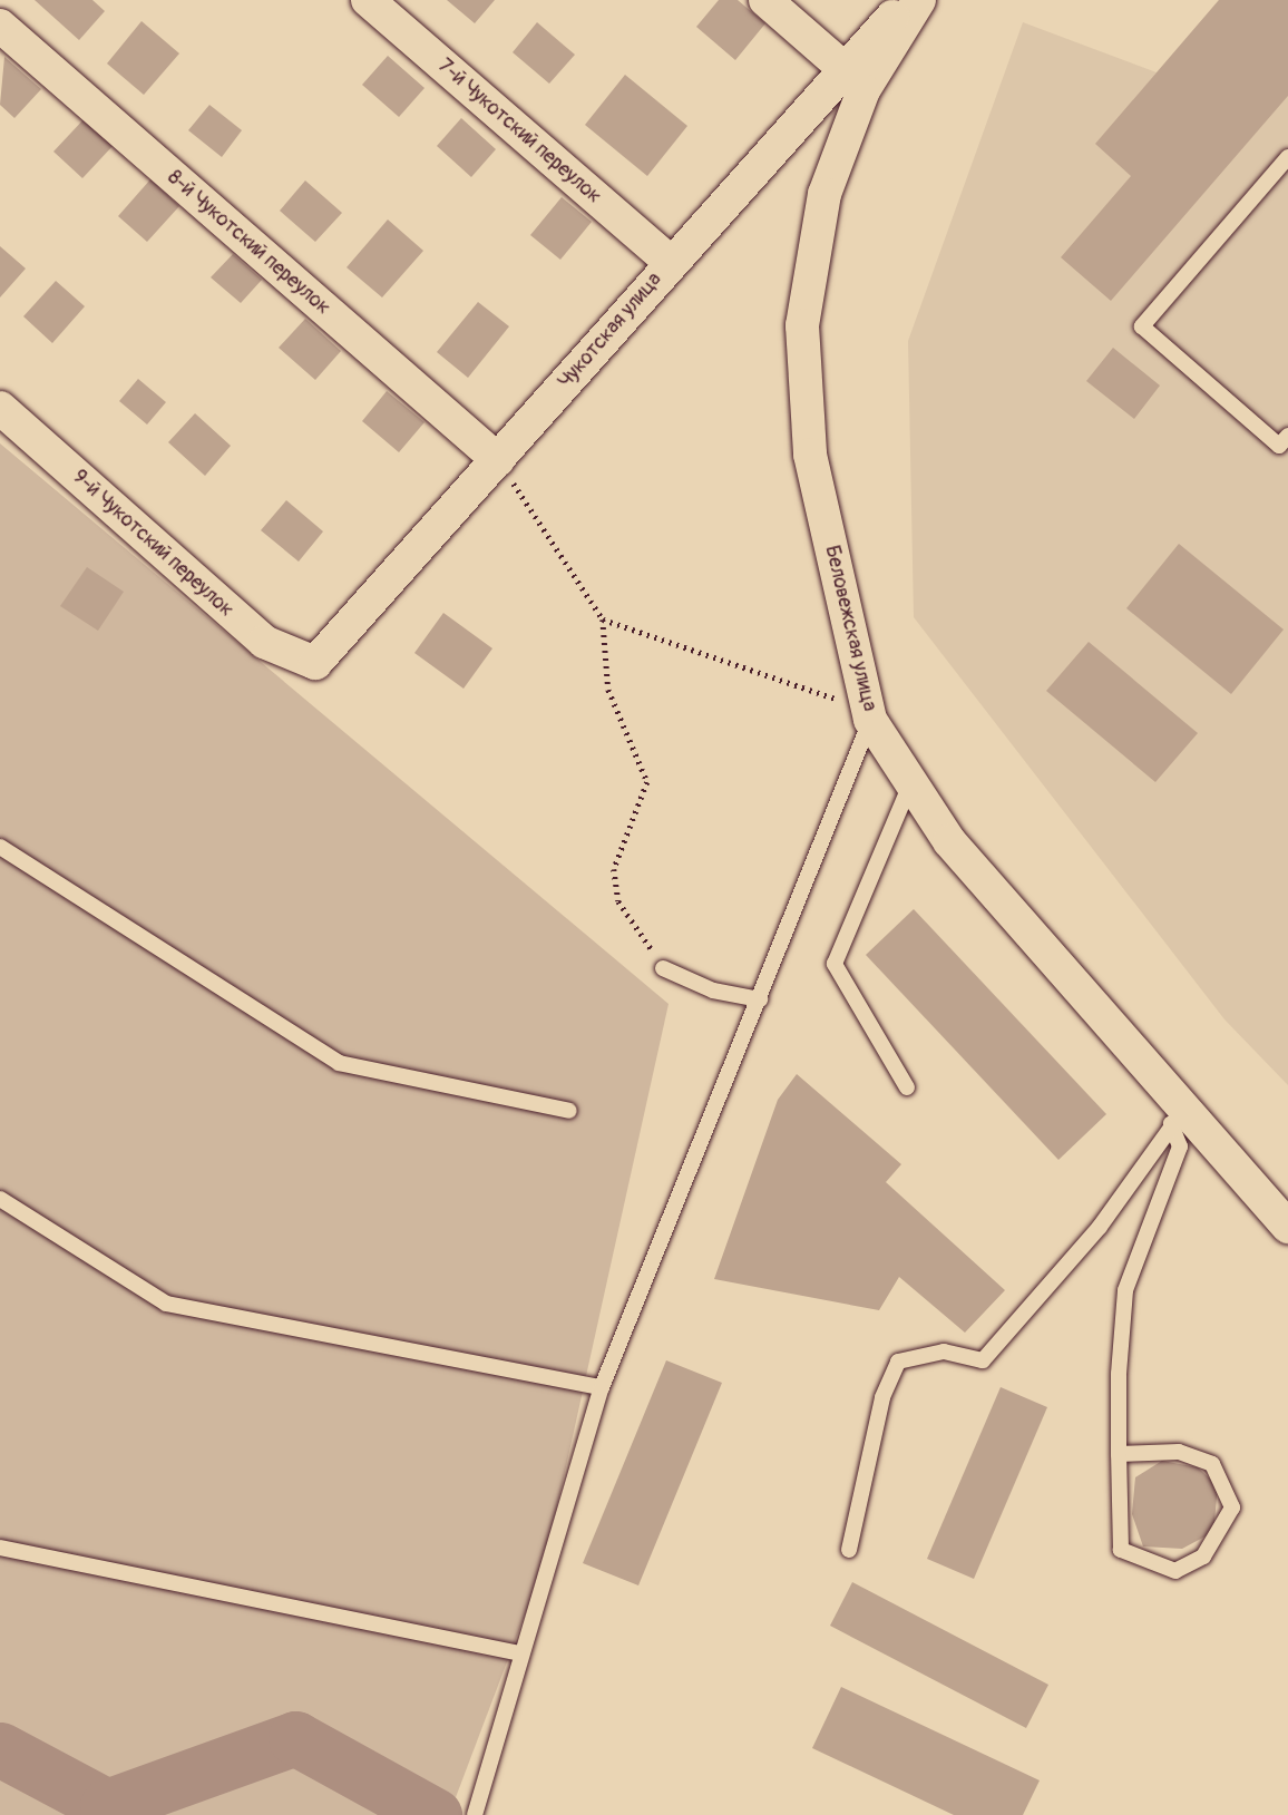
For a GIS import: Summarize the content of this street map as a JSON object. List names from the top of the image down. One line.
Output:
{"streets":{"street":["7-й Чукотский переулок","8-й Чукотский переулок","Чукотская улица","9-й Чукотский переулок","Беловежская улица"]},"crossings":[["7-й Чукотский переулок","Чукотская улица"],["8-й Чукотский переулок","Чукотская улица"],["Чукотская улица","9-й Чукотский переулок"]]}
